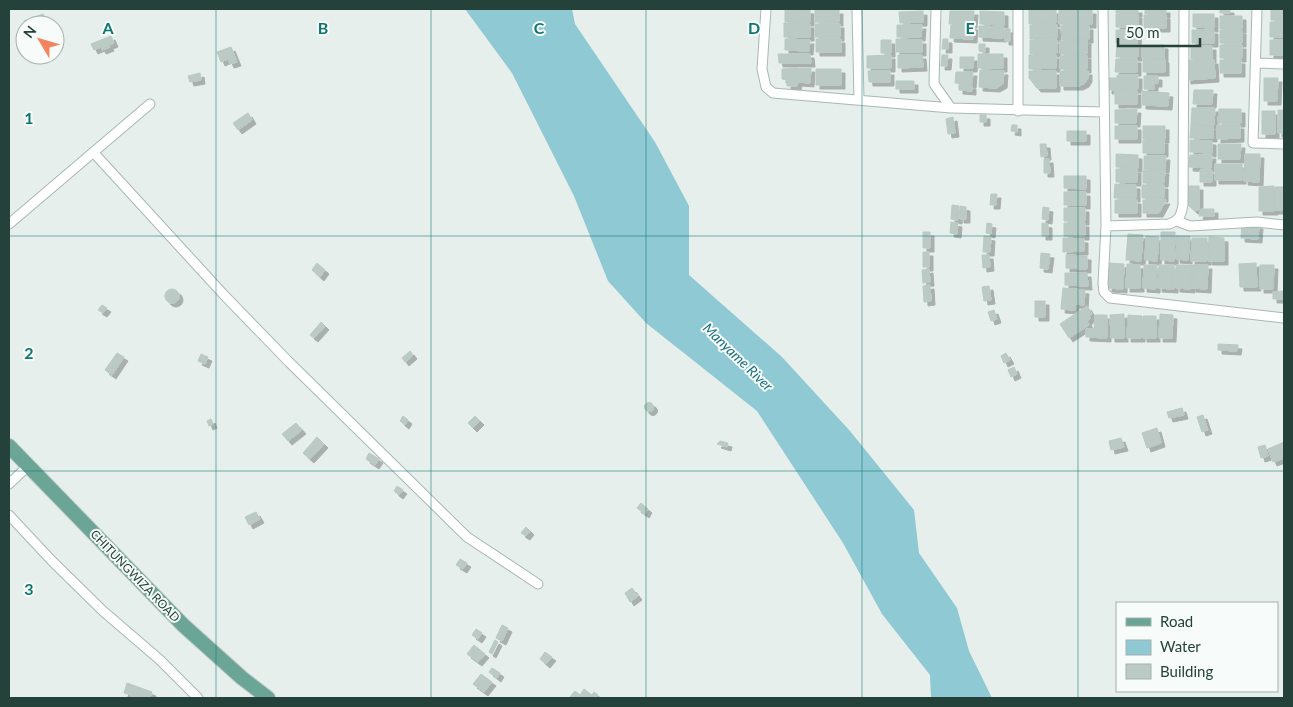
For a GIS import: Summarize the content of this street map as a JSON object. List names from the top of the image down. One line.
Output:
{"streets":{"main road":["CHITUNGWIZA ROAD"]},"water":["Manyame River"],"legend":["Road","Water","Building"],"scale_bar":"50 m","north":"top left","grid":{"columns":["A","B","C","D","E"],"rows":["1","2","3"]}}
